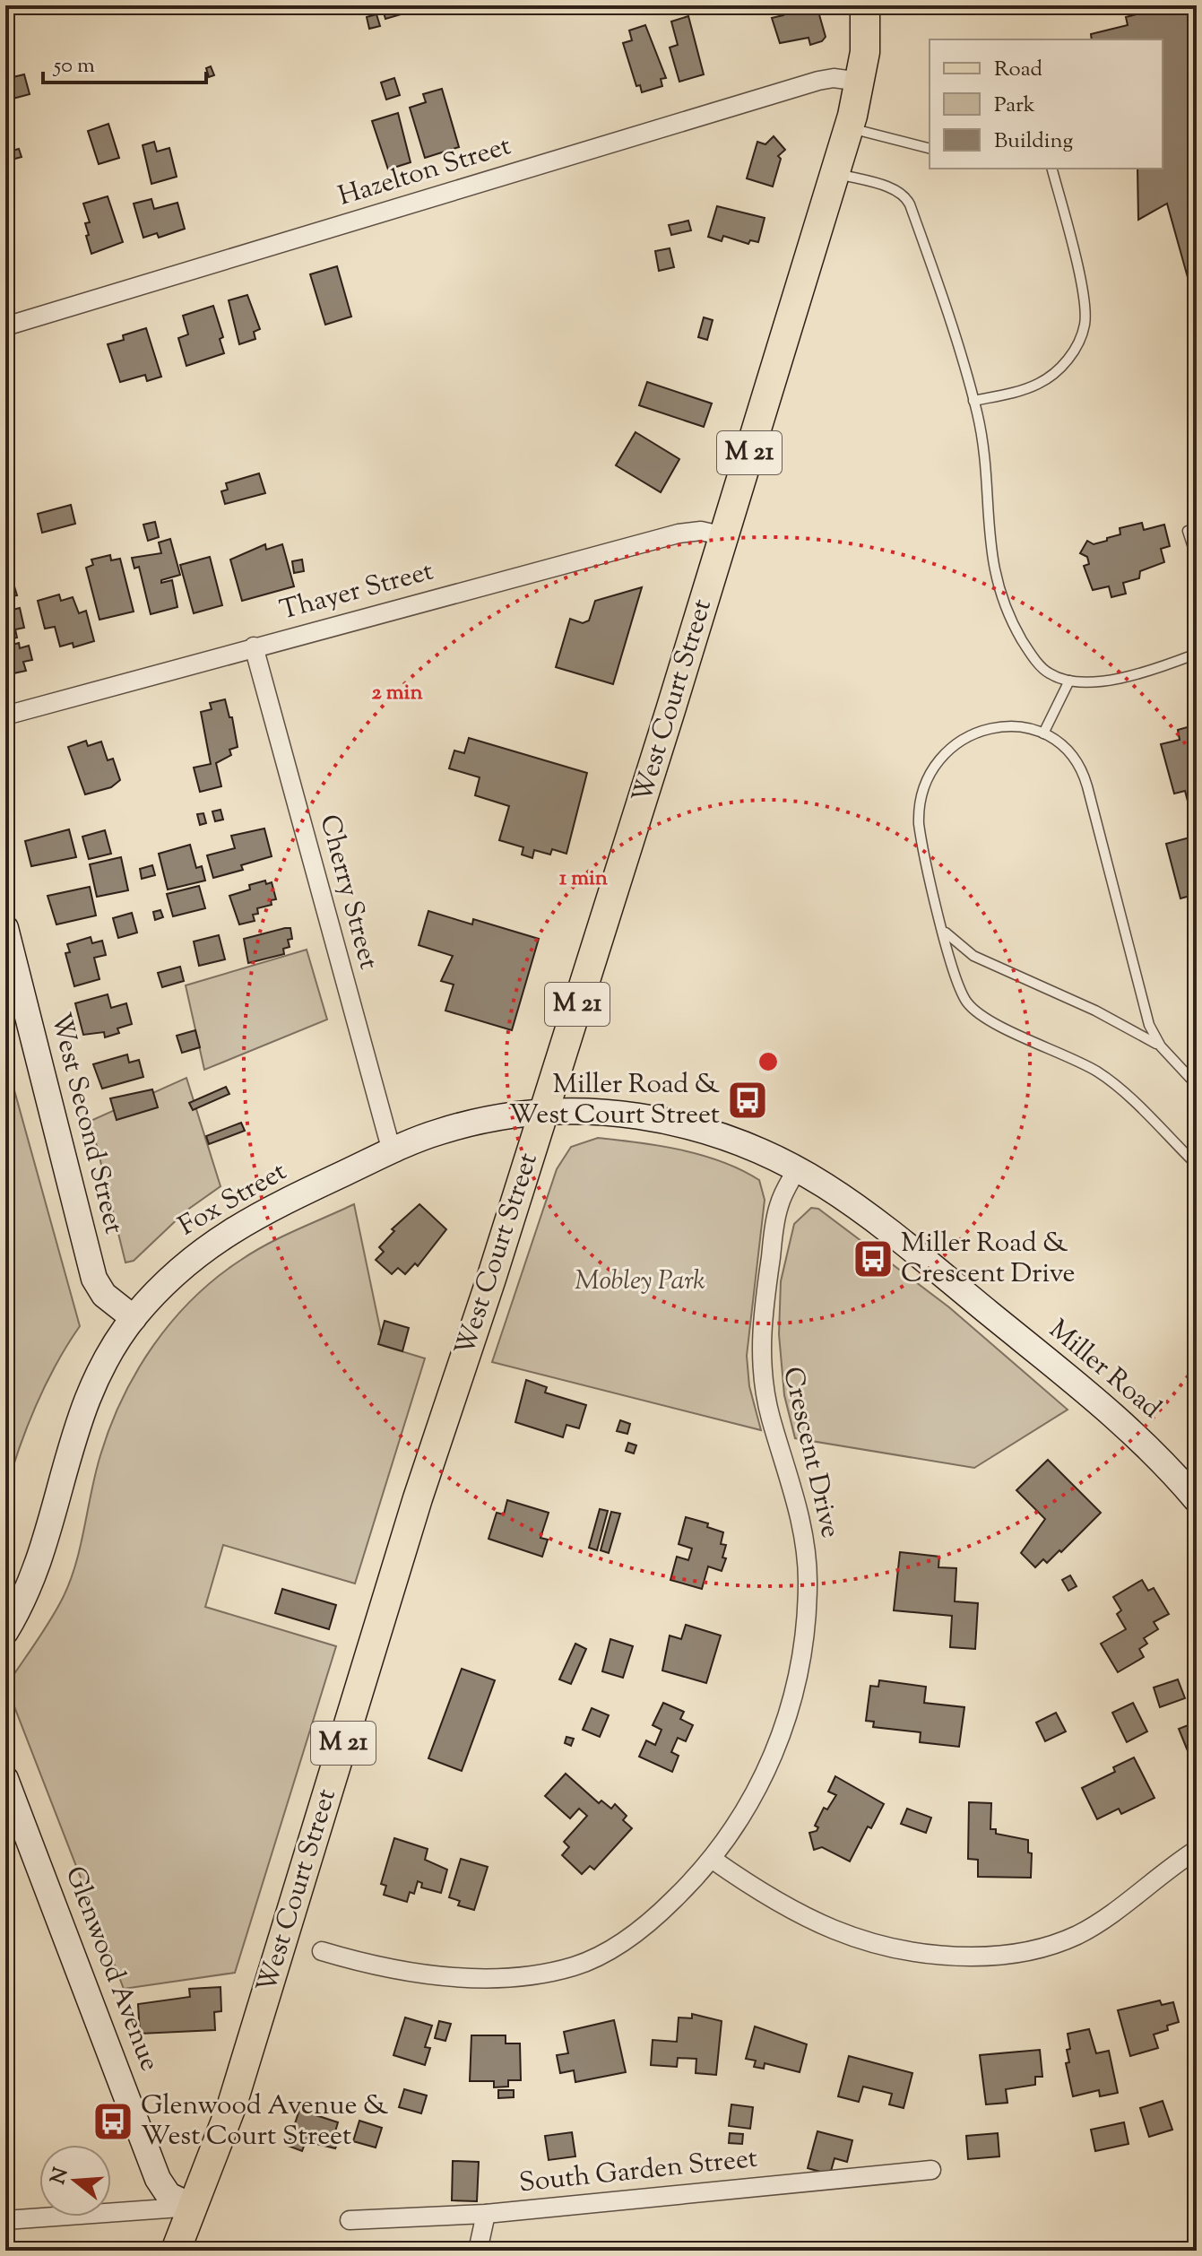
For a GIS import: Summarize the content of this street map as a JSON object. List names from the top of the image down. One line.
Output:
{"streets":{"main road":["M 21","West Court Street"],"street":["Hazelton Street","Thayer Street","Cherry Street","West Second Street","Fox Street","Miller Road","Crescent Drive","Glenwood Avenue","South Garden Street"]},"crossings":[["Hazelton Street","West Court Street"],["Thayer Street","West Court Street"],["Thayer Street","Cherry Street"],["West Court Street","Fox Street"],["West Court Street","Miller Road"],["West Court Street","Glenwood Avenue"],["Cherry Street","Fox Street"],["West Second Street","Fox Street"],["Fox Street","Miller Road"],["Miller Road","Crescent Drive"]],"parks":["Mobley Park"],"places":{"bus stop":["Miller Road & West Court Street","Miller Road & Crescent Drive","Glenwood Avenue & West Court Street"]},"legend":["Road","Park","Building"],"scale_bar":"50 m","north":"left","rings":["2 min","1 min"]}
